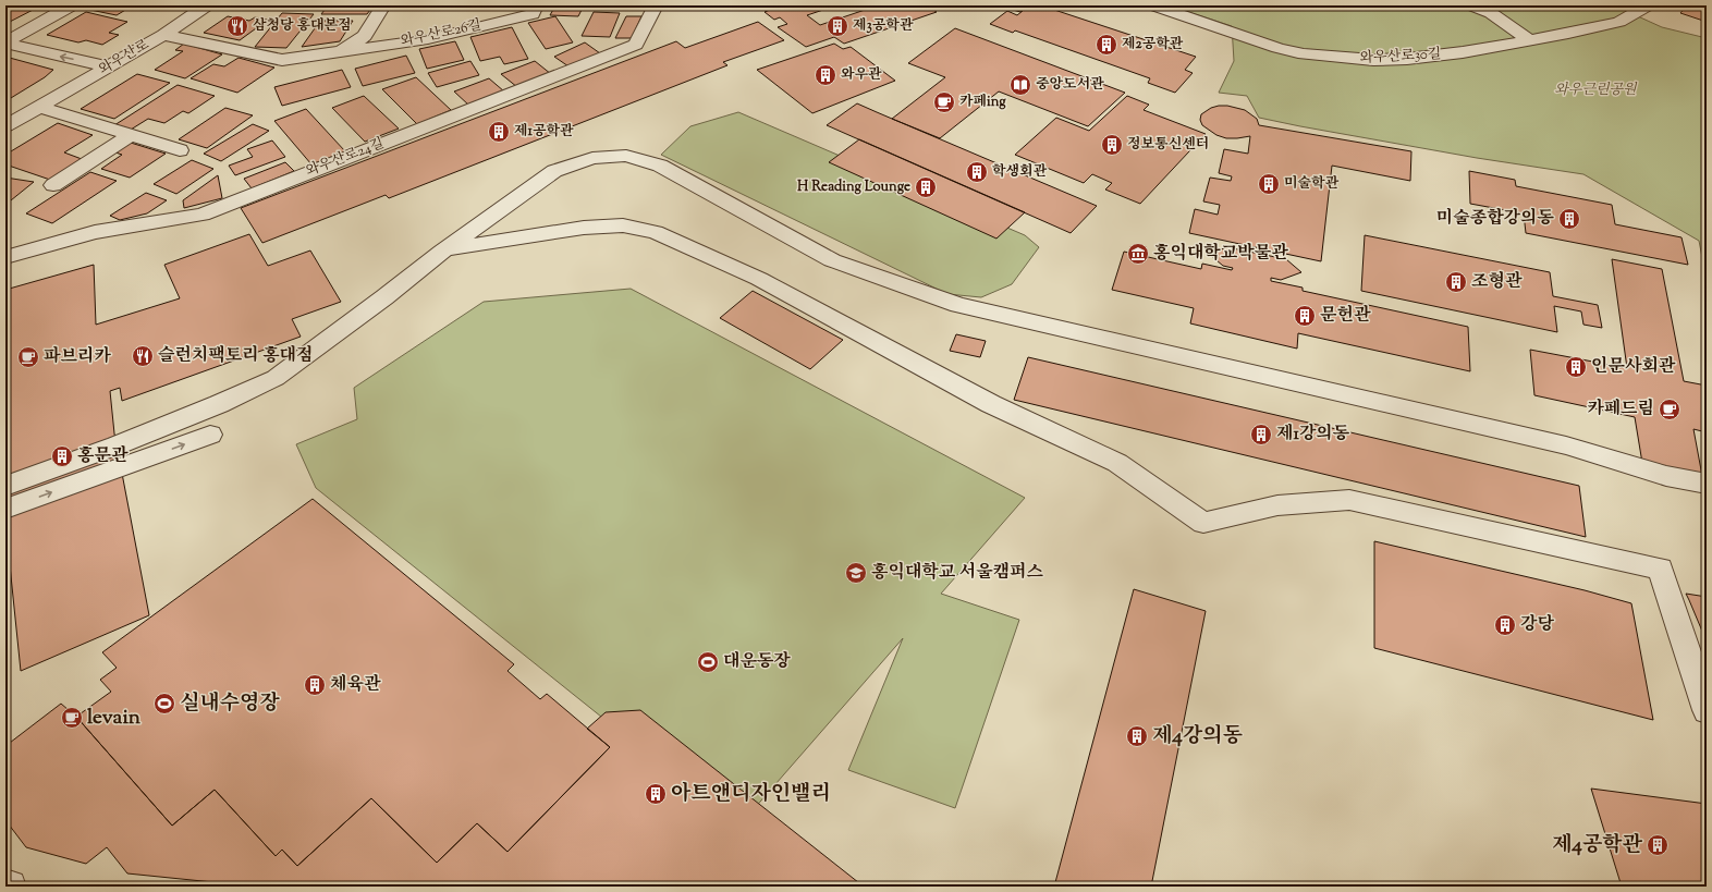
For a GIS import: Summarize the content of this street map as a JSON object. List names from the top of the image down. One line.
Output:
{"streets":{"street":["와우산로26길","와우산로30길","와우산로","와우산로24길"]},"crossings":[["와우산로26길","와우산로"]],"parks":["와우근린공원"],"places":{"restaurant":["삼청당 홍대본점","슬런치팩토리 홍대점"],"building":["제3공학관","제2공학관","와우관","제1공학관","정보통신센터","학생회관","미술학관","H Reading Lounge","미술종합강의동","조형관","문헌관","인문사회관","제1강의동","홍문관","강당","체육관","제4강의동","아트앤디자인밸리","제4공학관"],"library":["중앙도서관"],"cafe":["카페ing","파브리카","카페드림","levain"],"museum":["홍익대학교박물관"],"school or university":["홍익대학교 서울캠퍼스"],"sports":["대운동장","실내수영장"]}}
